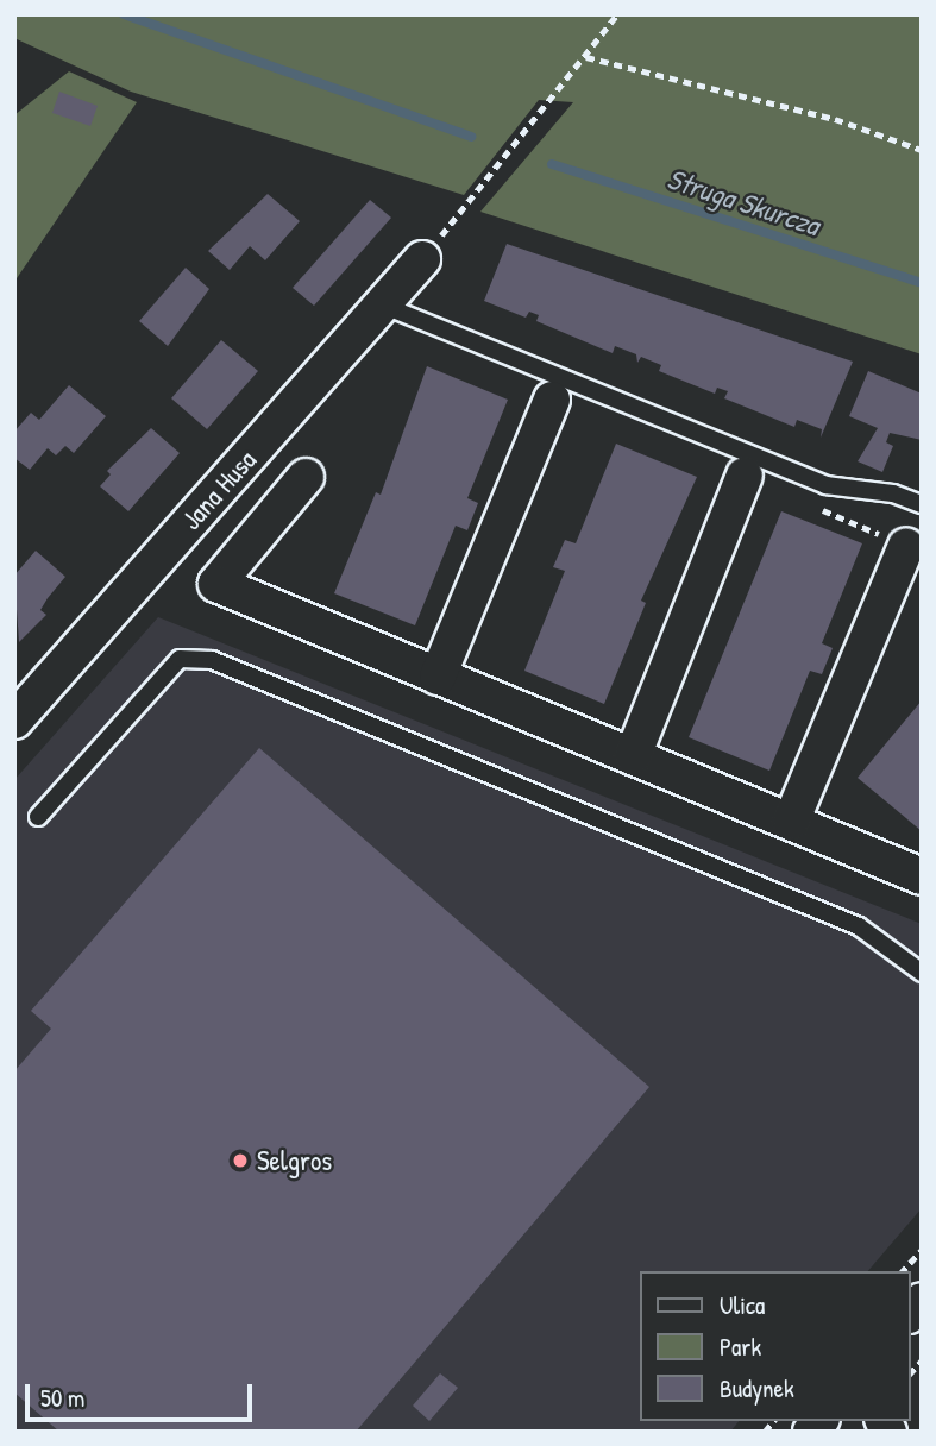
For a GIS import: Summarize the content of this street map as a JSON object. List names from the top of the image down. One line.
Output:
{"streets":{"street":["Jana Husa"]},"water":["Struga Skurcza"],"places":["Selgros"],"legend":["Ulica","Park","Budynek"],"scale_bar":"50 m"}
